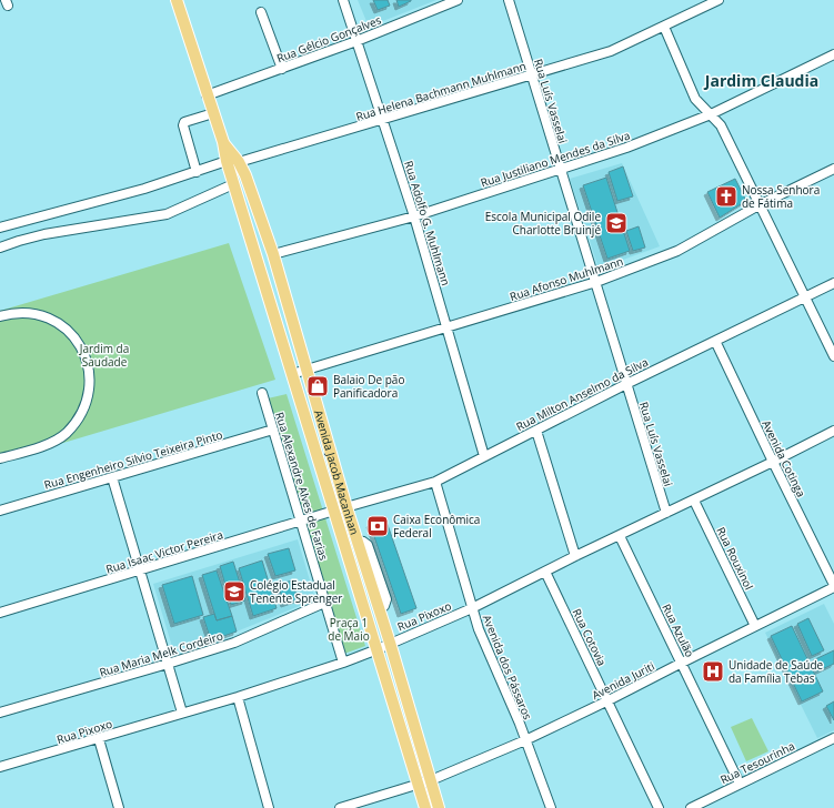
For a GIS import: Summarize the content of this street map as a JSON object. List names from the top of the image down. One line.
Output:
{"streets":{"main road":["Avenida Jacob Macanhan"],"street":["Rua Gélcio Gonçalves","Rua Helena Bachmann Muhlmann","Rua Luís Vasselai","Rua Justiliano Mendes da Silva","Rua Adolfo G. Muhlmann","Rua Afonso Muhlmann","Rua Milton Anselmo da Silva","Avenida Cotinga","Rua Engenheiro Silvio Teixeira Pinto","Rua Alexandre Alves de Farias","Rua Isaac Victor Pereira","Rua Rouxinol","Rua Pixoxo","Rua Azulão","Rua Cotovia","Rua Maria Melk Cordeiro","Avenida dos Pássaros","Avenida Juriti","Rua Tesourinha"]},"crossings":[["Rua Gélcio Gonçalves","Rua Adolfo G. Muhlmann"],["Rua Gélcio Gonçalves","Avenida Jacob Macanhan"],["Rua Helena Bachmann Muhlmann","Rua Luís Vasselai"],["Rua Helena Bachmann Muhlmann","Rua Adolfo G. Muhlmann"],["Rua Helena Bachmann Muhlmann","Avenida Jacob Macanhan"],["Rua Luís Vasselai","Rua Justiliano Mendes da Silva"],["Rua Luís Vasselai","Rua Afonso Muhlmann"],["Rua Luís Vasselai","Rua Milton Anselmo da Silva"],["Rua Luís Vasselai","Rua Pixoxo"],["Rua Justiliano Mendes da Silva","Rua Adolfo G. Muhlmann"],["Rua Justiliano Mendes da Silva","Avenida Jacob Macanhan"],["Rua Adolfo G. Muhlmann","Rua Afonso Muhlmann"],["Rua Adolfo G. Muhlmann","Rua Milton Anselmo da Silva"],["Rua Afonso Muhlmann","Avenida Jacob Macanhan"],["Rua Milton Anselmo da Silva","Avenida Cotinga"],["Rua Milton Anselmo da Silva","Avenida Jacob Macanhan"],["Rua Milton Anselmo da Silva","Rua Isaac Victor Pereira"],["Rua Milton Anselmo da Silva","Avenida dos Pássaros"],["Avenida Cotinga","Rua Pixoxo"],["Avenida Cotinga","Avenida Juriti"],["Rua Engenheiro Silvio Teixeira Pinto","Rua Alexandre Alves de Farias"],["Avenida Jacob Macanhan","Rua Isaac Victor Pereira"],["Avenida Jacob Macanhan","Rua Pixoxo"],["Avenida Jacob Macanhan","Avenida Juriti"],["Rua Alexandre Alves de Farias","Rua Isaac Victor Pereira"],["Rua Alexandre Alves de Farias","Rua Pixoxo"],["Rua Alexandre Alves de Farias","Rua Maria Melk Cordeiro"],["Rua Rouxinol","Rua Pixoxo"],["Rua Rouxinol","Avenida Juriti"],["Rua Pixoxo","Rua Azulão"],["Rua Pixoxo","Rua Cotovia"],["Rua Pixoxo","Avenida dos Pássaros"],["Rua Azulão","Avenida Juriti"],["Rua Azulão","Rua Tesourinha"],["Rua Cotovia","Avenida Juriti"],["Avenida dos Pássaros","Avenida Juriti"]],"districts":["Jardim Claudia"],"parks":["Jardim da Saudade","Praça 1 de Maio"],"places":{"church":["Nossa Senhora de Fátima"],"school or university":["Escola Municipal Odile Charlotte Bruinjé","Colégio Estadual Tenente Sprenger"],"shop":["Balaio De pão Panificadora"],"bank":["Caixa Econômica Federal"],"hospital":["Unidade de Saúde da Família Tebas"]}}
